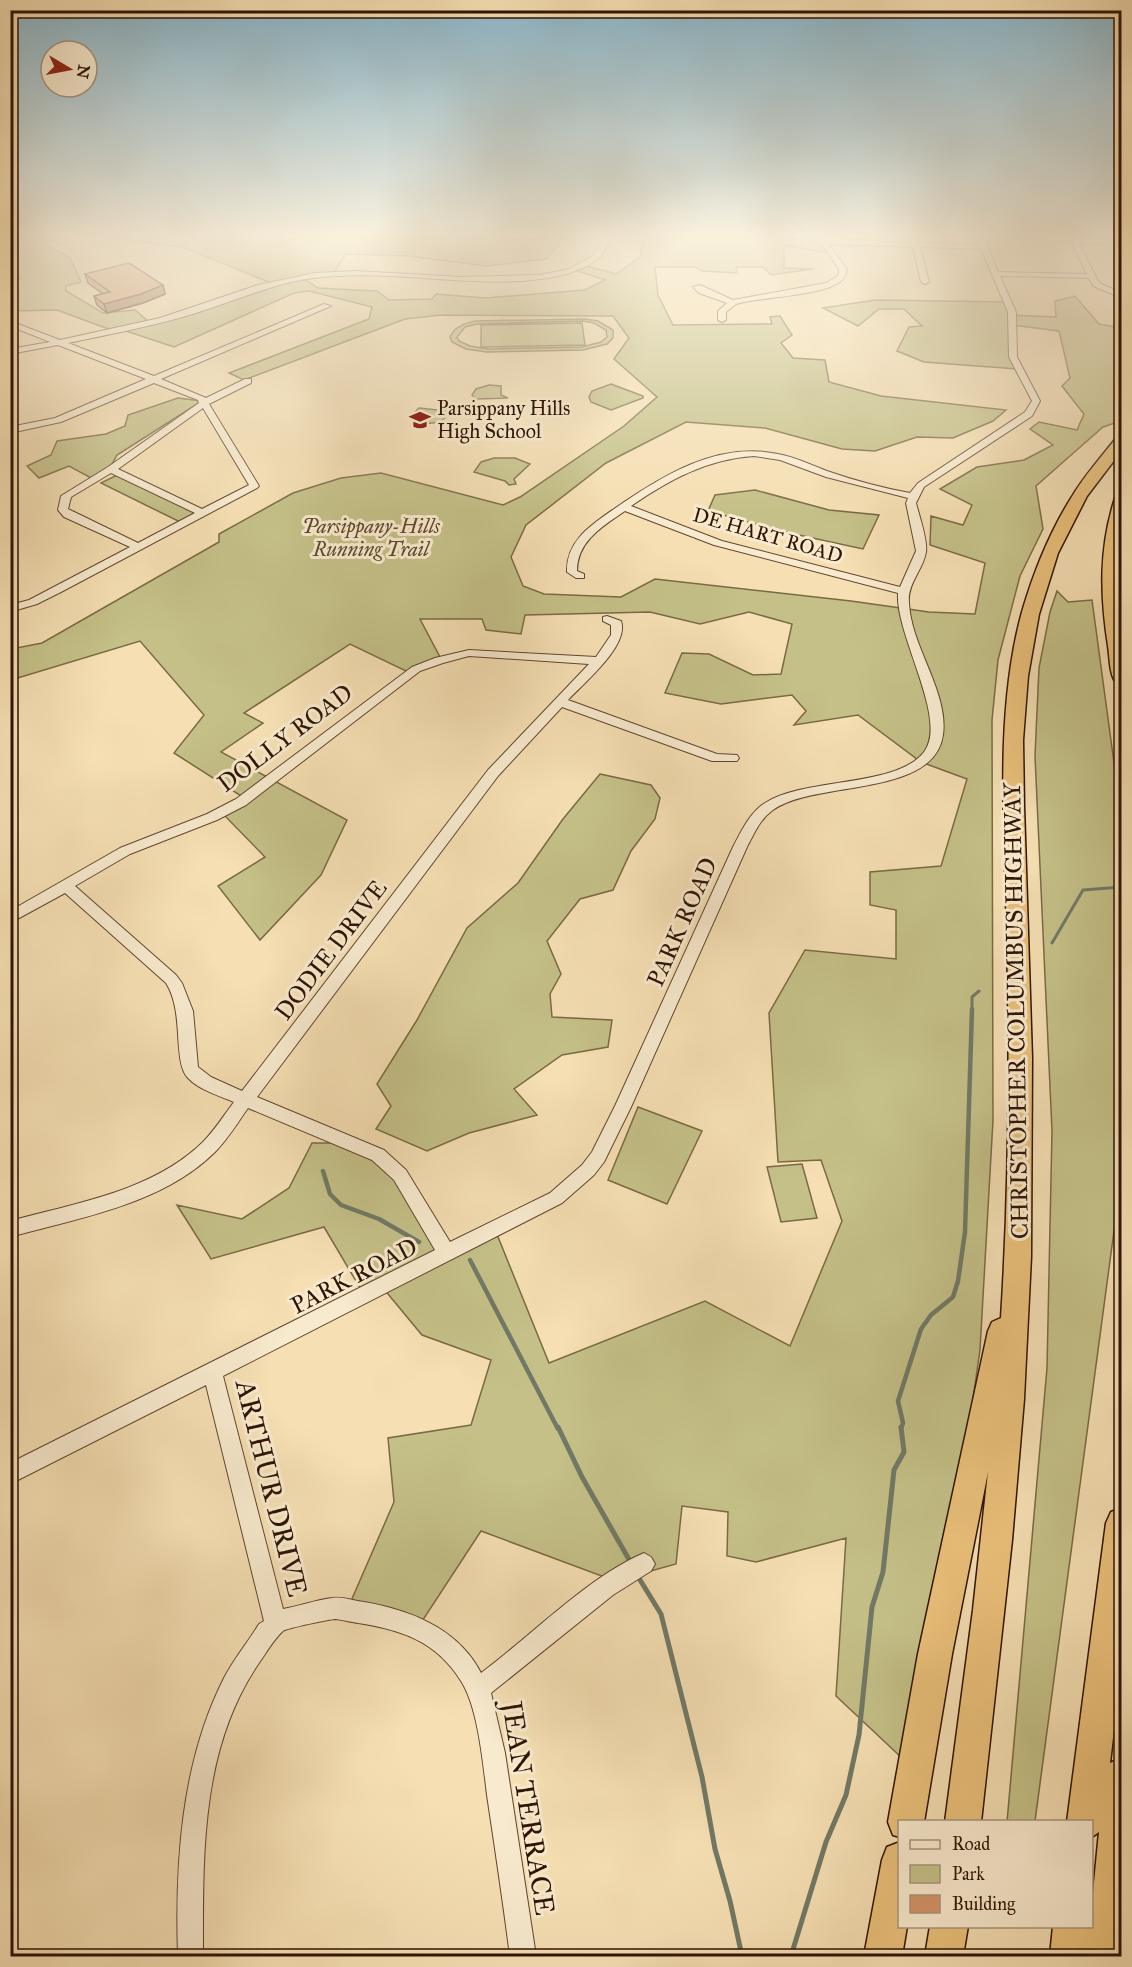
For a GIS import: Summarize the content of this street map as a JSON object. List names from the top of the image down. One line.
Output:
{"streets":{"highway":["CHRISTOPHER COLUMBUS HIGHWAY"],"street":["DE HART ROAD","DOLLY ROAD","PARK ROAD","DODIE DRIVE","ARTHUR DRIVE","JEAN TERRACE"]},"crossings":[["DE HART ROAD","PARK ROAD"],["DOLLY ROAD","DODIE DRIVE"],["PARK ROAD","ARTHUR DRIVE"],["ARTHUR DRIVE","JEAN TERRACE"]],"parks":["Parsippany-Hills Running Trail"],"places":{"school or university":["Parsippany Hills High School"]},"legend":["Road","Park","Building"],"north":"right"}
